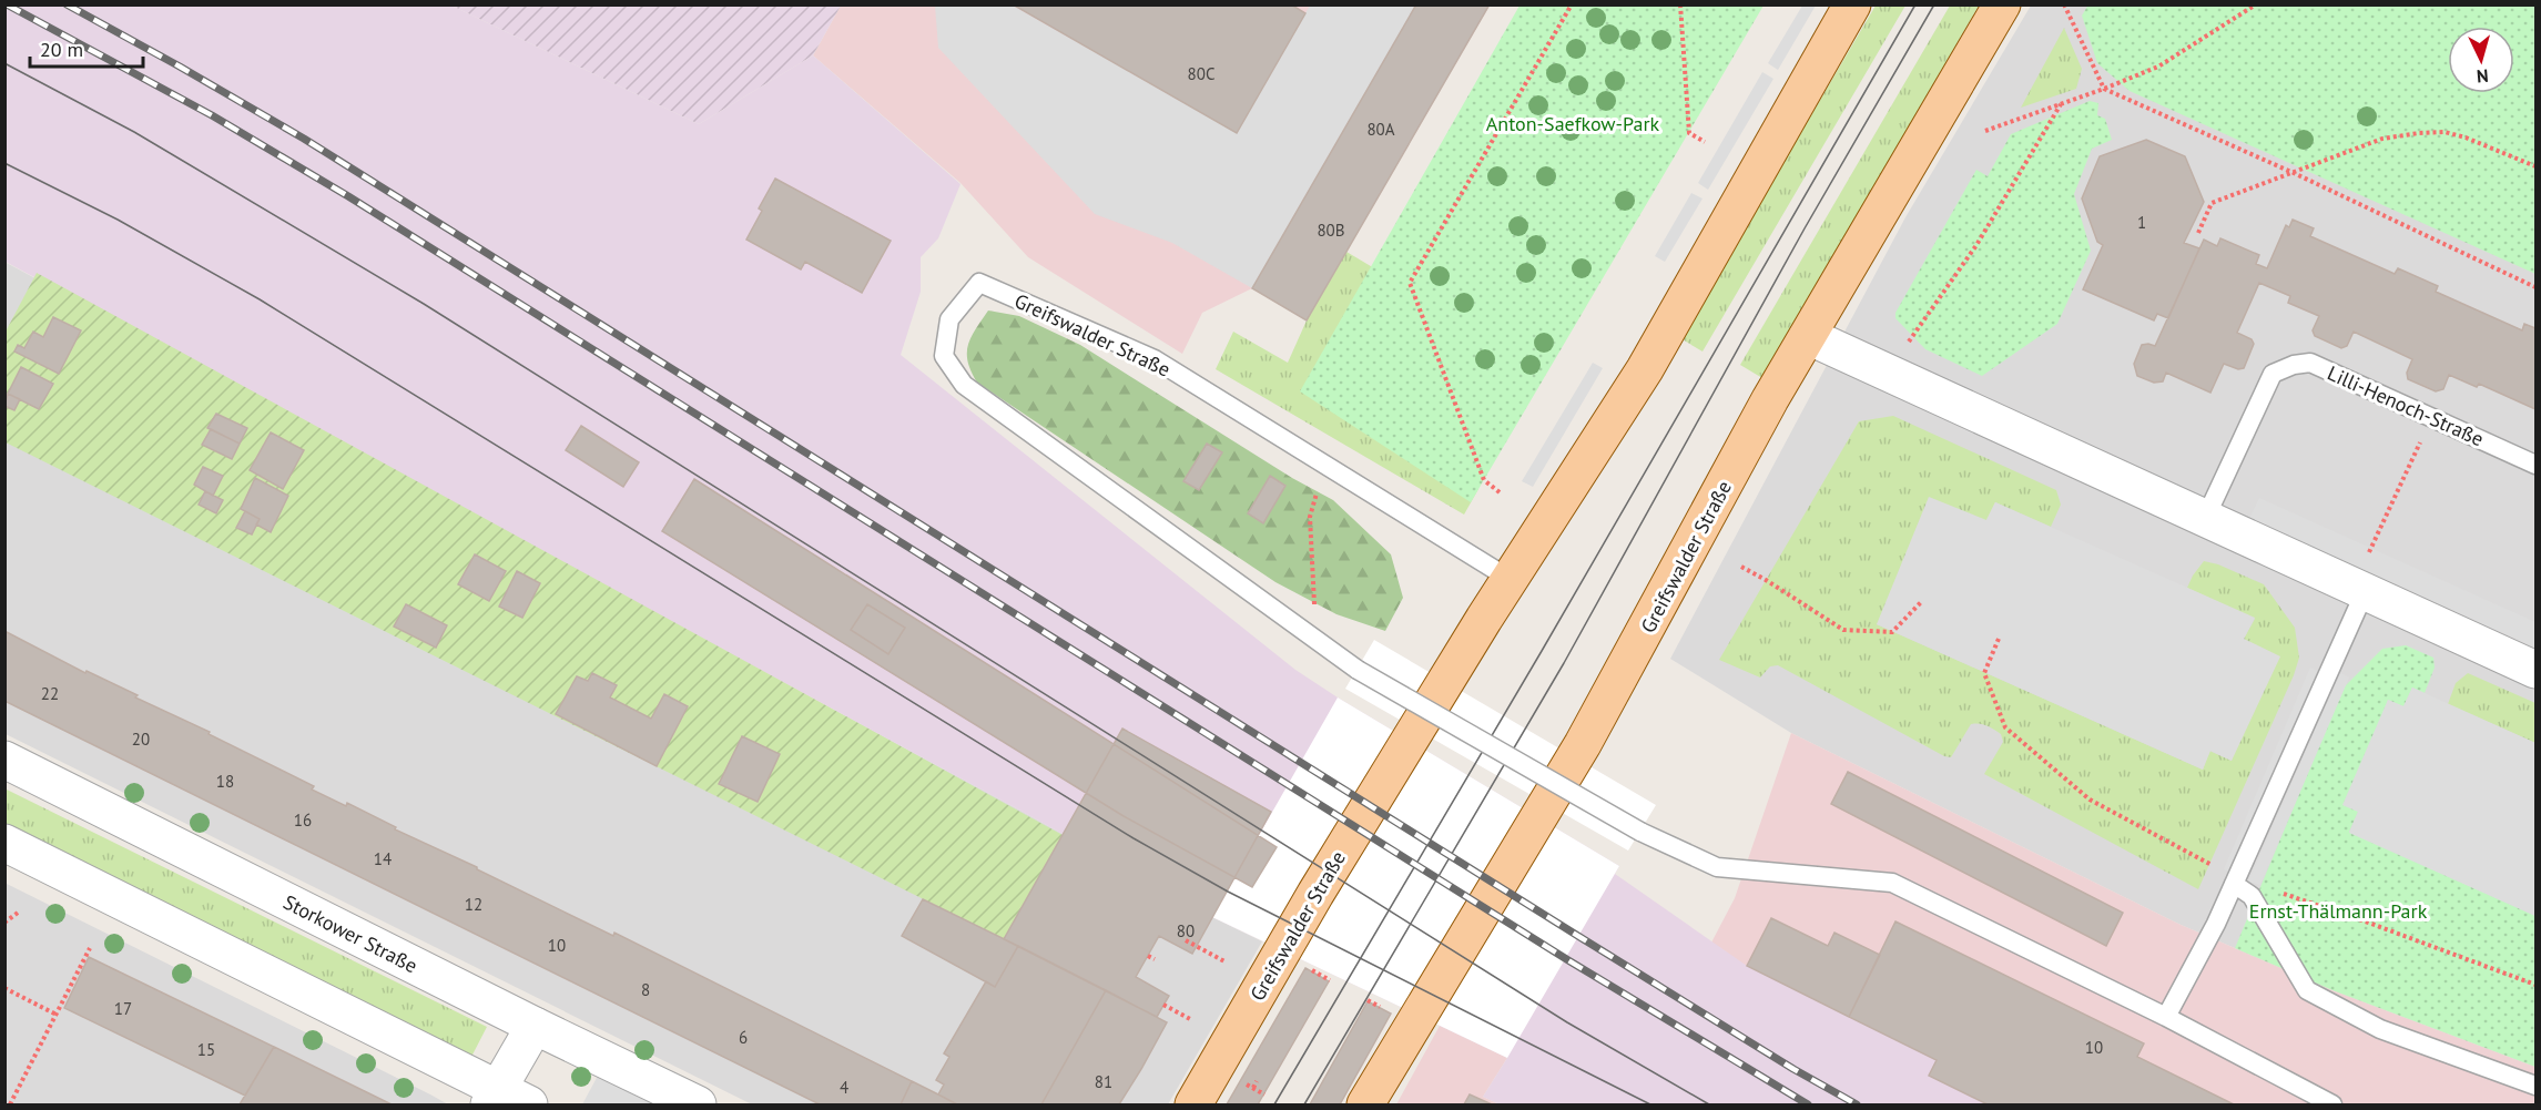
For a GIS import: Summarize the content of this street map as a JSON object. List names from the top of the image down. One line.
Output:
{"streets":{"main road":["Greifswalder Straße"],"street":["Storkower Straße"],"lane":["Lilli-Henoch-Straße"]},"parks":["Anton-Saefkow-Park","Ernst-Thälmann-Park"],"house_numbers":["80C","80A","1","80B","22","20","18","16","14","12","80","10","8","17","6","10","15","81","4"],"scale_bar":"20 m","north":"bottom"}
